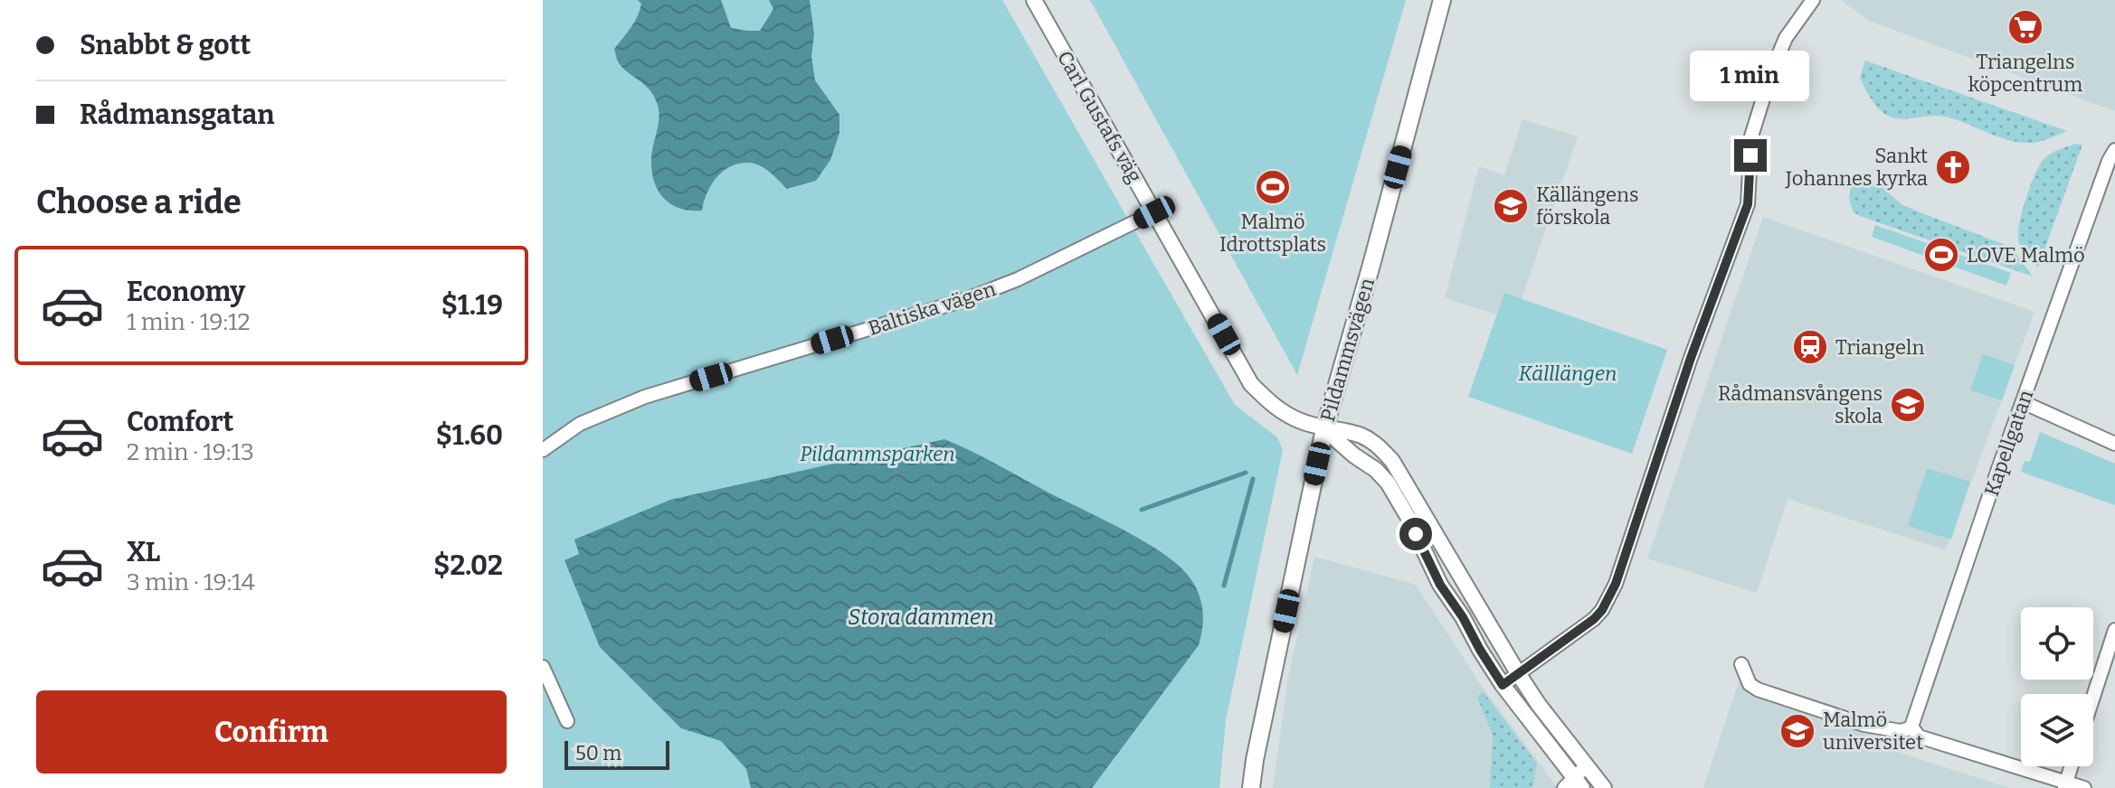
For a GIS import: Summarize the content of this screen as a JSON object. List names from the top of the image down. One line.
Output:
{"streets":{"main road":["Pildammsvägen"],"street":["Carl Gustafs väg","Baltiska vägen","Kapellgatan"]},"crossings":[["Carl Gustafs väg","Baltiska vägen"],["Carl Gustafs väg","Pildammsvägen"]],"water":["Stora dammen"],"parks":["Källlängen","Pildammsparken"],"places":{"supermarket":["Triangelns köpcentrum"],"church":["Sankt Johannes kyrka"],"sports":["Malmö Idrottsplats","LOVE Malmö"],"school or university":["Källängens förskola","Rådmansvångens skola","Malmö universitet"],"station":["Triangeln"]},"scale_bar":"50 m","page":{"banner":["Snabbt & gott","Rådmansgatan"],"bubble":"1 min","heading":"Choose a ride","list":[{"name":"Economy","note":"1 min · 19:12","value":"$1.19"},{"name":"Comfort","note":"2 min · 19:13","value":"$1.60"},{"name":"XL","note":"3 min · 19:14","value":"$2.02"}],"buttons":"Confirm","scale":"50 m"}}
